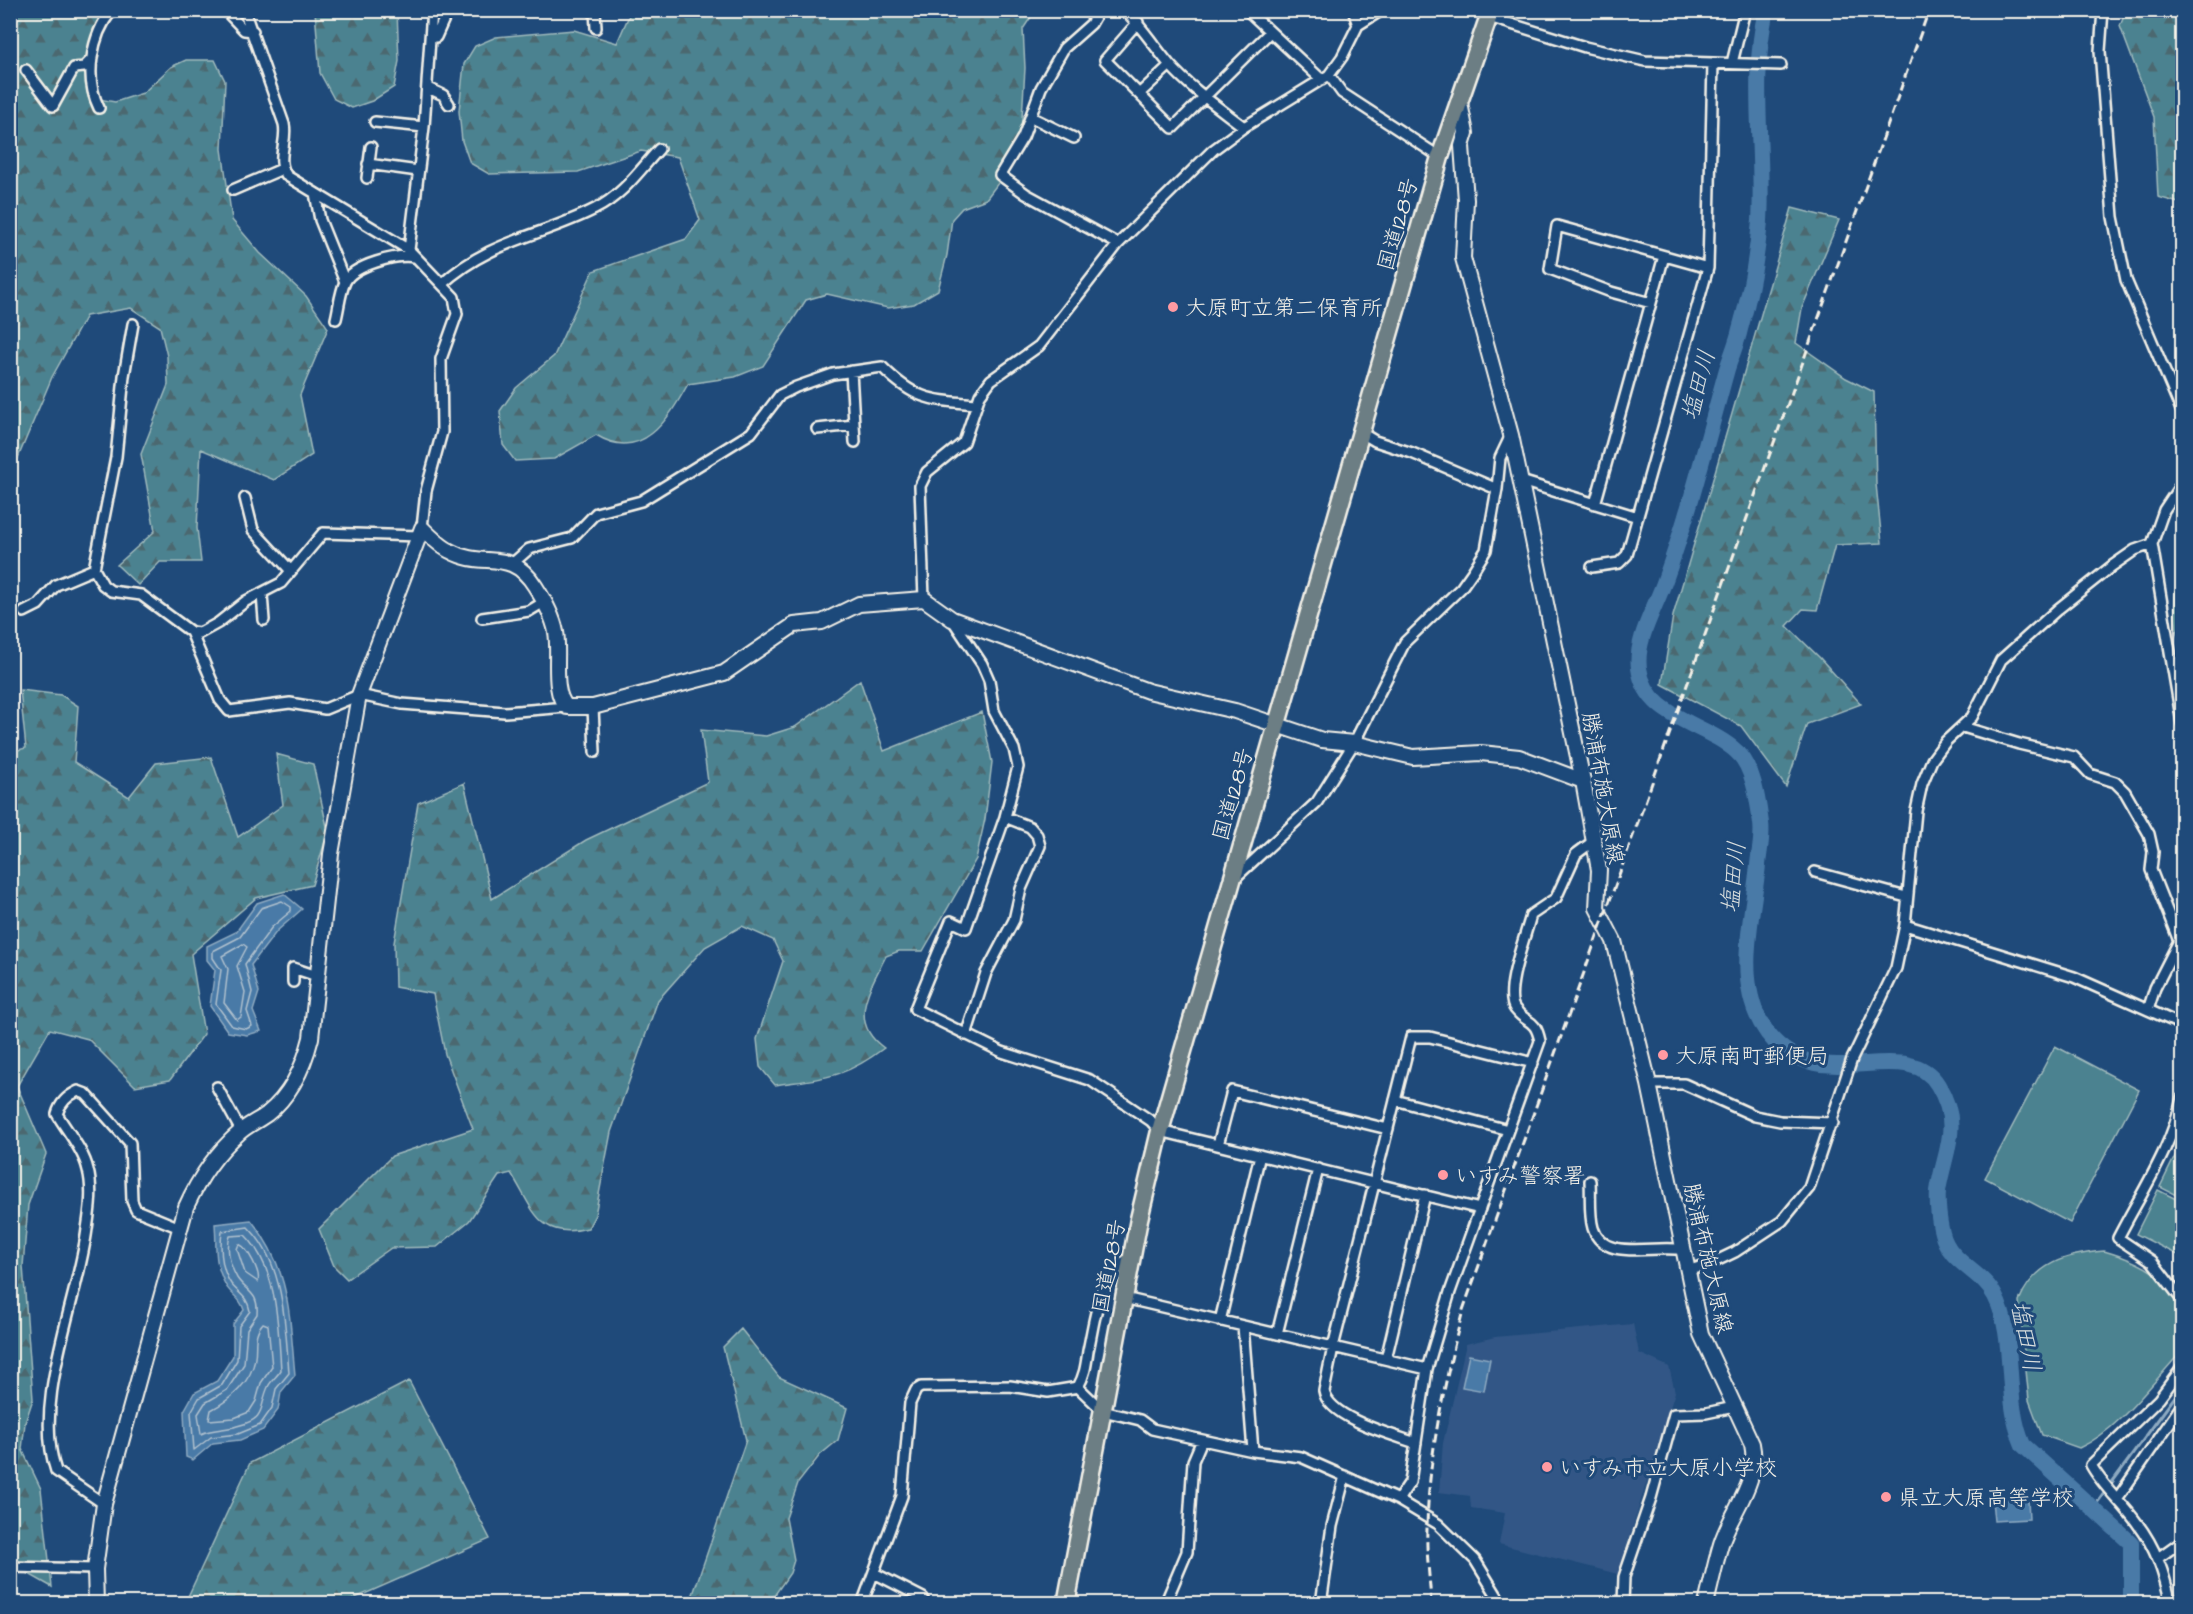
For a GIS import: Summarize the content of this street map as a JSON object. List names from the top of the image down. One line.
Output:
{"streets":{"highway":["国道128号"],"street":["勝浦布施大原線"]},"crossings":[["国道128号","勝浦布施大原線"]],"water":["塩田川"],"places":["大原町立第二保育所","大原南町郵便局","いすみ警察署","いすみ市立大原小学校","県立大原高等学校"]}
